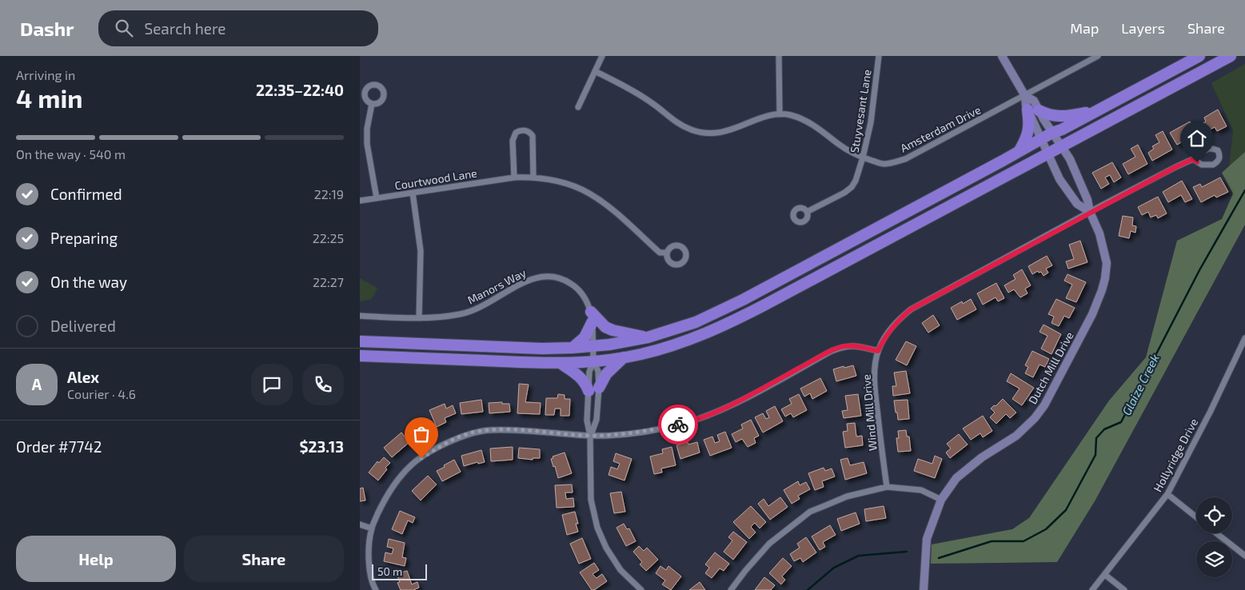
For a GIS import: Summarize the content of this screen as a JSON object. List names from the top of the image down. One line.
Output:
{"streets":{"street":["Stuyvesant Lane","Amsterdam Drive","Courtwood Lane","Manors Way","Dutch Mill Drive","Wind Mill Drive","Hollyridge Drive"]},"crossings":[["Stuyvesant Lane","Amsterdam Drive"],["Amsterdam Drive","Dutch Mill Drive"],["Dutch Mill Drive","Wind Mill Drive"]],"water":["Glaize Creek"],"scale_bar":"50 m","page":{"header":"Dashr","search":"Search here","nav":["Map","Layers","Share"],"heading":["4 min","Arriving in","22:35–22:40"],"panel":["Alex","Courier · 4.6","Order #7742","$23.13"],"bar":"On the way · 540 m","list":[["Confirmed","22:19"],["Preparing","22:25"],["On the way","22:27"],"Delivered"],"round":"A","buttons":["Help","Share"],"scale":"50 m"}}
